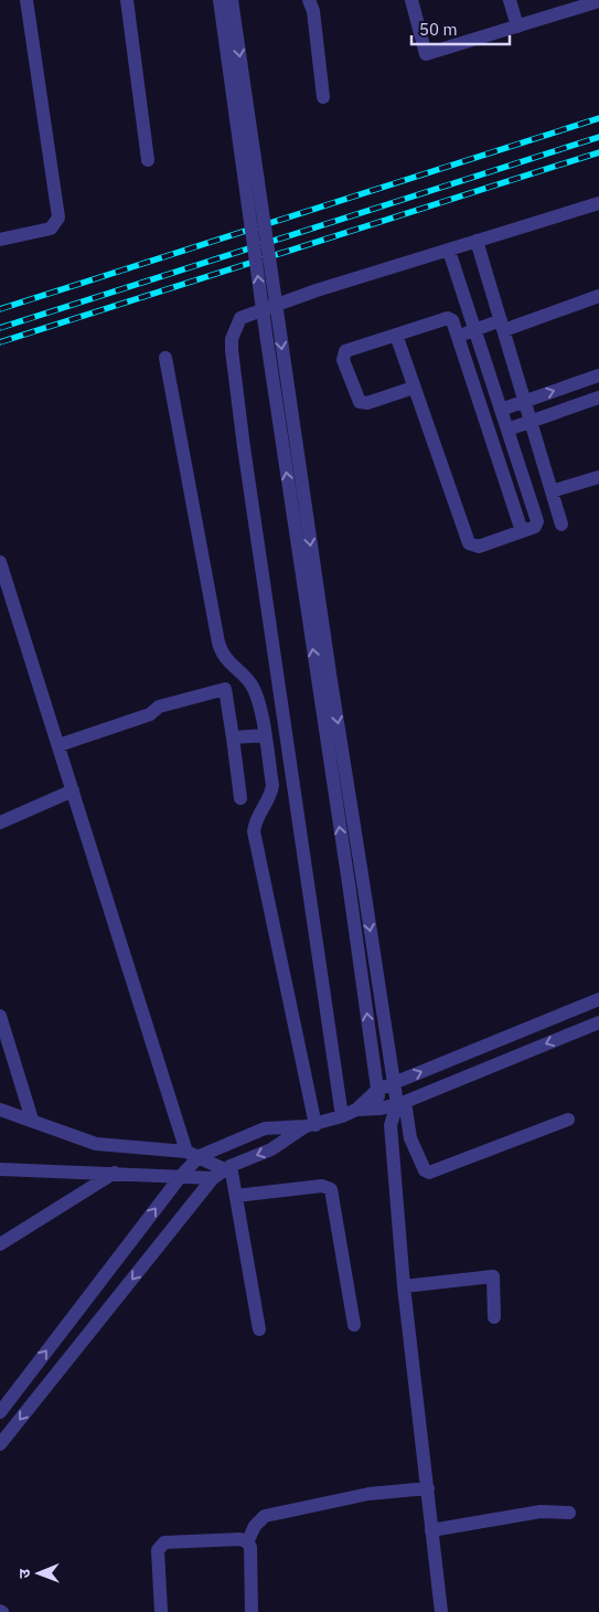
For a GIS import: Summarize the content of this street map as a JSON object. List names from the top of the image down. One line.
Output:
{"scale_bar":"50 m","north":"left"}
